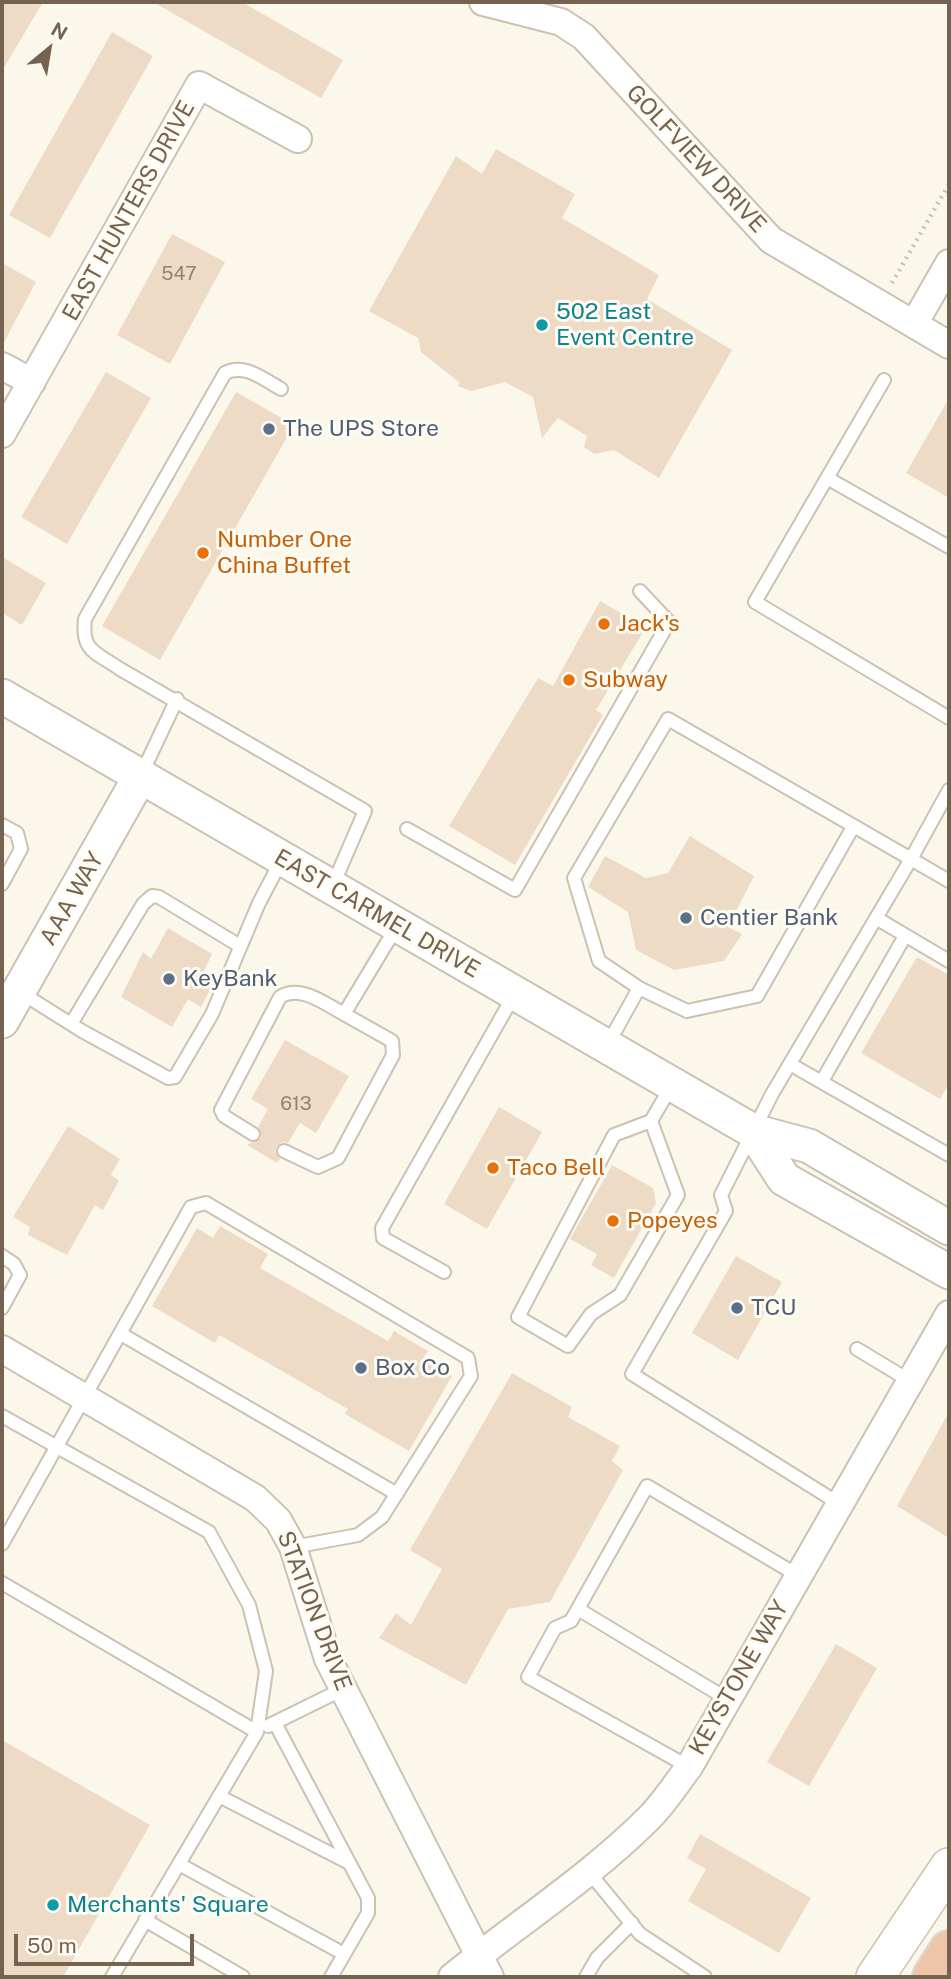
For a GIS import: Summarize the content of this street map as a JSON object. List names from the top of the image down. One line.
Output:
{"streets":{"street":["GOLFVIEW DRIVE","EAST HUNTERS DRIVE","AAA WAY","EAST CARMEL DRIVE","STATION DRIVE","KEYSTONE WAY"]},"crossings":[["AAA WAY","EAST CARMEL DRIVE"],["STATION DRIVE","KEYSTONE WAY"]],"places":["502 East Event Centre","The UPS Store","Number One China Buffet","Jack's","Subway","Centier Bank","KeyBank","Taco Bell","Popeyes","TCU","Box Co","Merchants' Square"],"house_numbers":["547","613"],"scale_bar":"50 m","north":"top right"}
